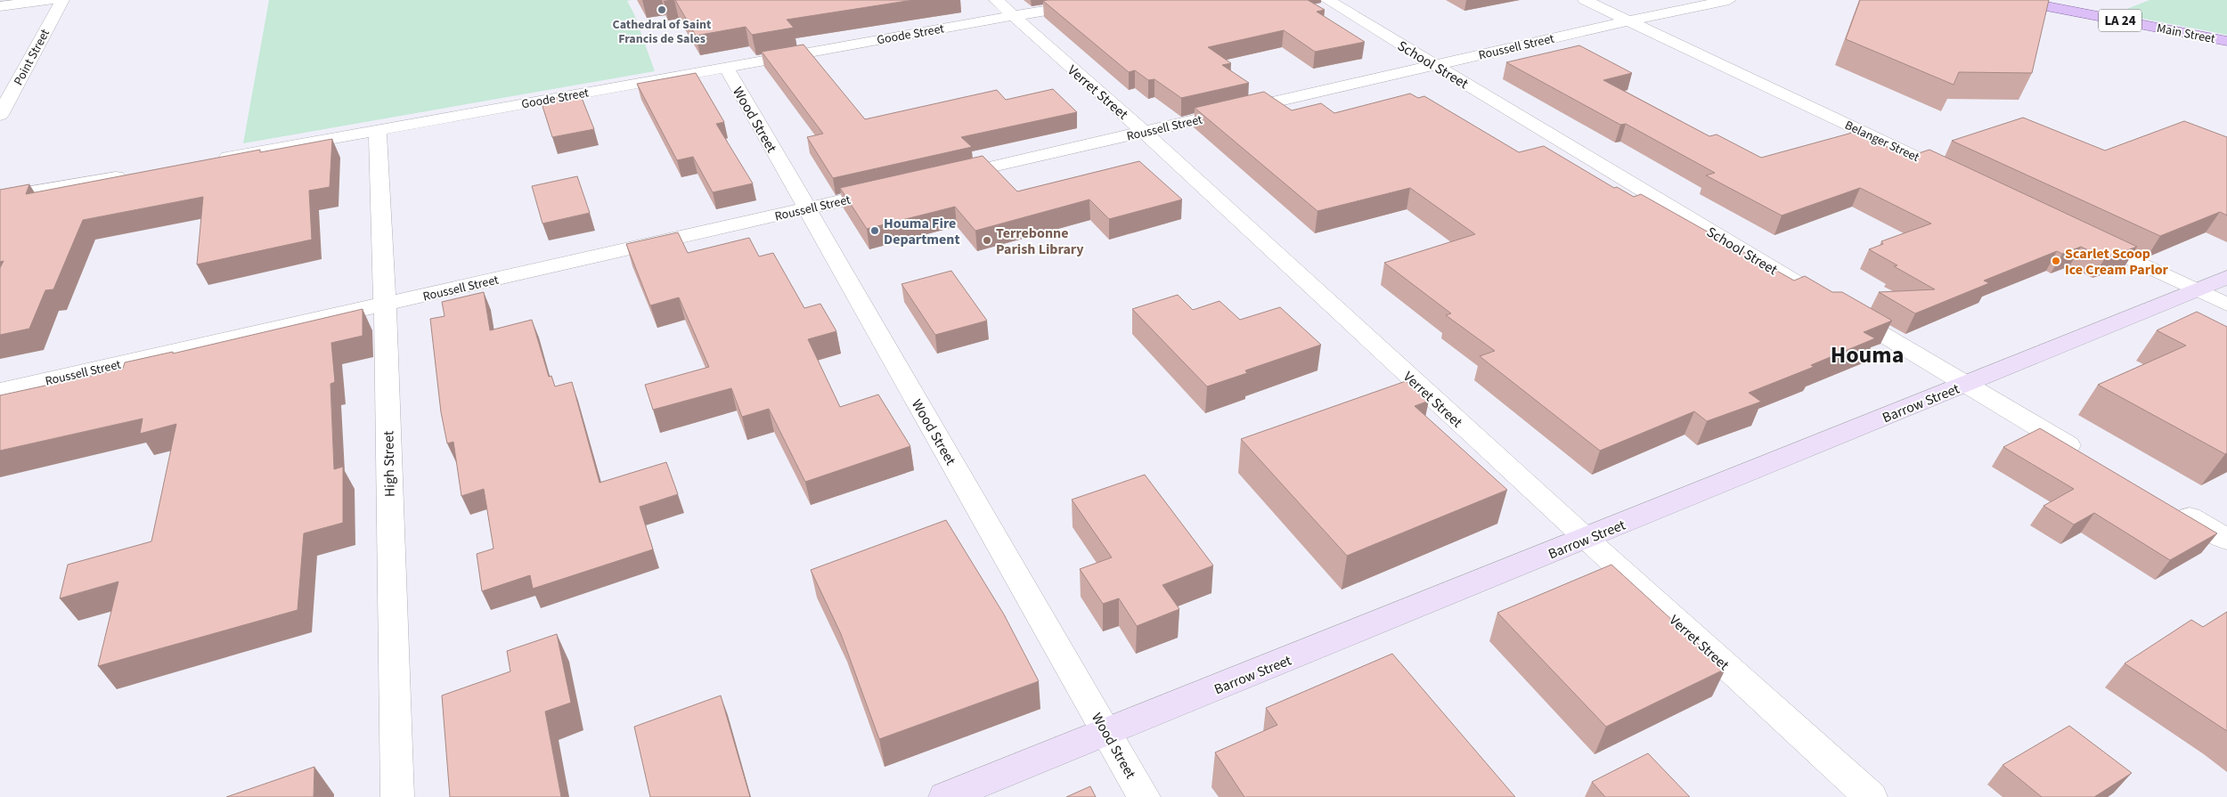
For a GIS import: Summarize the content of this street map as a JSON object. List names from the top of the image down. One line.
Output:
{"streets":{"main road":["LA 24","Main Street","Barrow Street"],"street":["Goode Street","Roussell Street","Point Street","School Street","Verret Street","Wood Street","Belanger Street","High Street"]},"crossings":[["Goode Street","Verret Street"],["Goode Street","Wood Street"],["Goode Street","High Street"],["Roussell Street","School Street"],["Roussell Street","Verret Street"],["Roussell Street","Wood Street"],["Roussell Street","Belanger Street"],["Roussell Street","High Street"],["School Street","Barrow Street"],["Verret Street","Barrow Street"],["Wood Street","Barrow Street"]],"districts":["Houma"],"places":["Cathedral of Saint Francis de Sales","Houma Fire Department","Terrebonne Parish Library","Scarlet Scoop Ice Cream Parlor"]}
